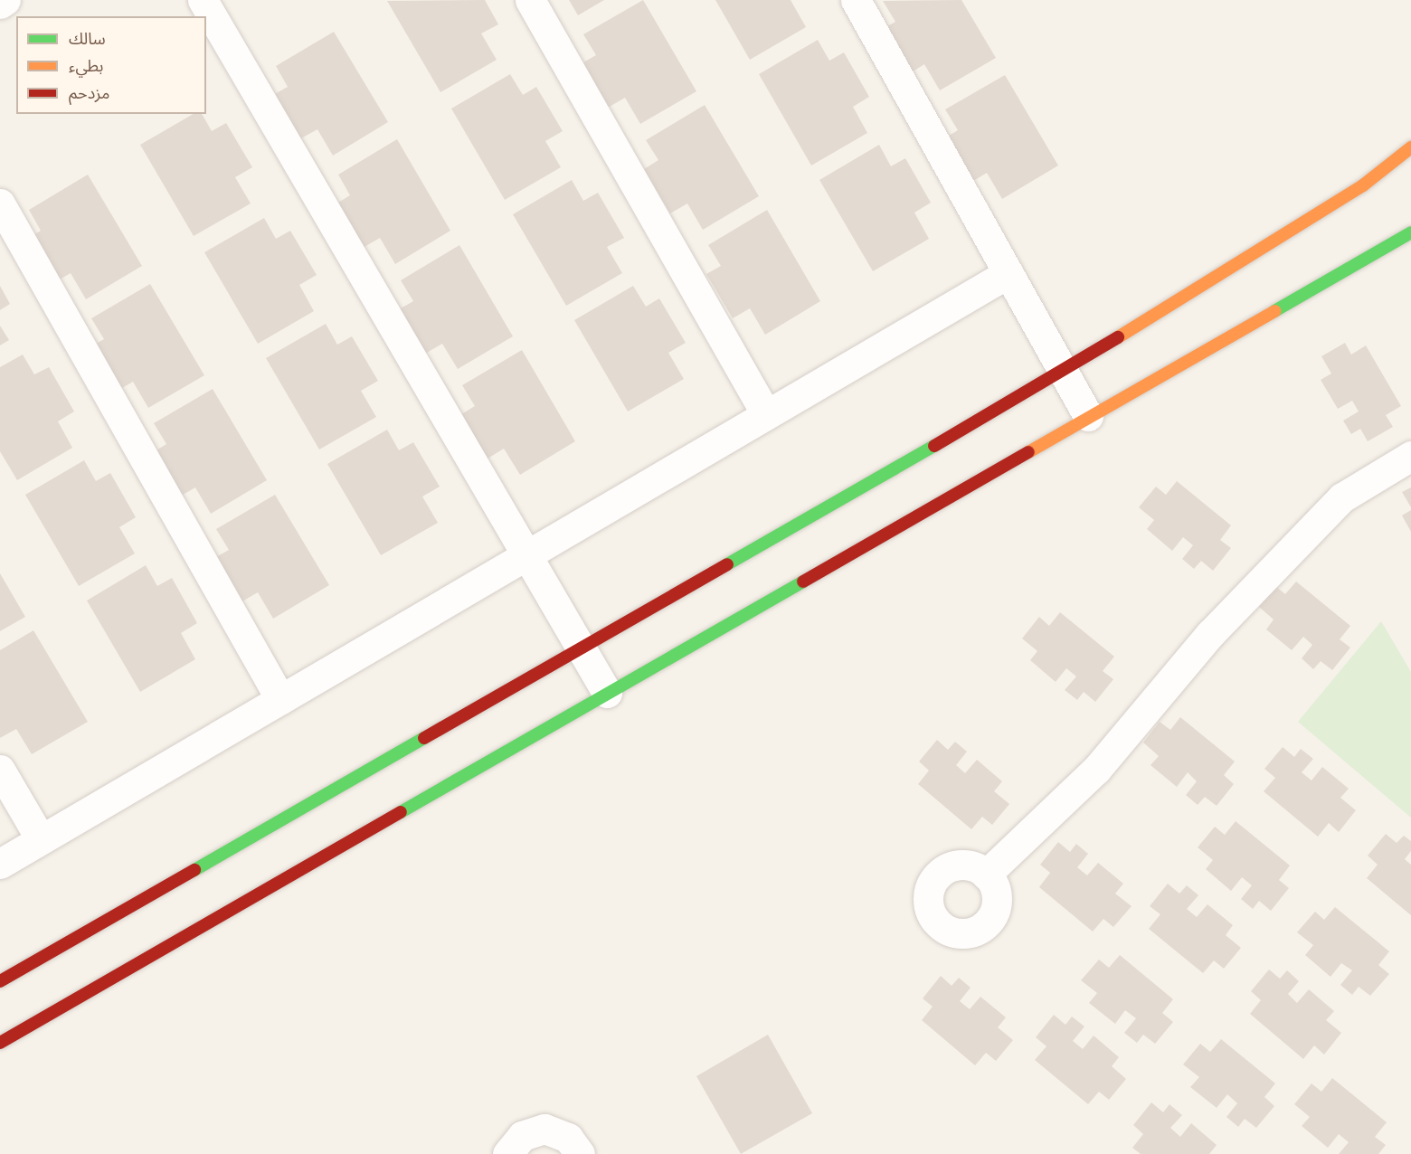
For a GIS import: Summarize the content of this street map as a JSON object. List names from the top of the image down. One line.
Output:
{"legend":["سالك","بطيء","مزدحم"]}
